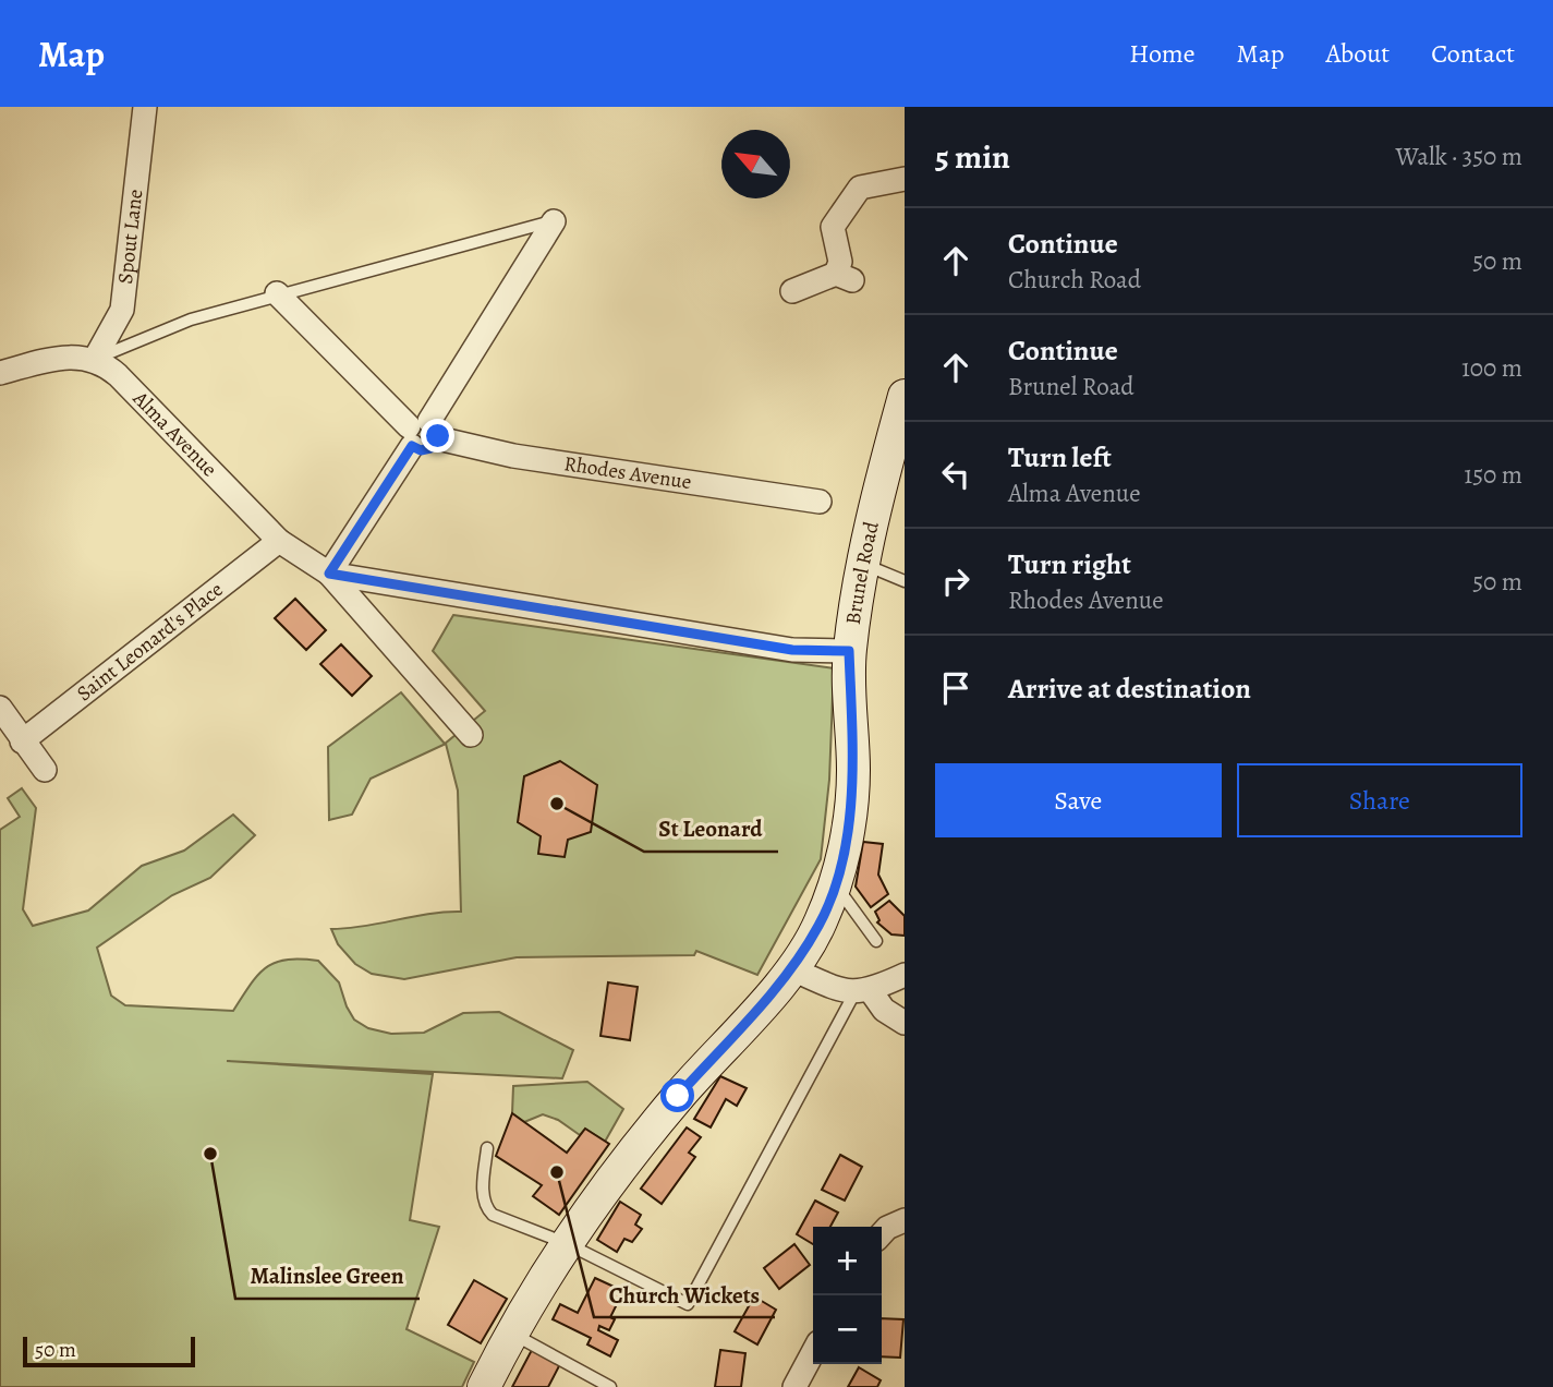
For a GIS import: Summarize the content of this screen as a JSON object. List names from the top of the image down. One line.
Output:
{"streets":{"street":["Spout Lane","Alma Avenue","Rhodes Avenue","Brunel Road","Saint Leonard's Place"]},"crossings":[["Spout Lane","Alma Avenue"],["Alma Avenue","Brunel Road"],["Alma Avenue","Saint Leonard's Place"]],"places":["St Leonard","Malinslee Green","Church Wickets"],"scale_bar":"50 m","north":"top left","page":{"header":"Map","nav":["Home","Map","About","Contact"],"heading":["5 min","Walk · 350 m"],"list":[["Continue","Church Road","50 m"],["Continue","Brunel Road","100 m"],["Turn left","Alma Avenue","150 m"],["Turn right","Rhodes Avenue","50 m"],"Arrive at destination"],"buttons":["Save","Share"],"map_buttons":["+","−"],"scale":"50 m"}}
